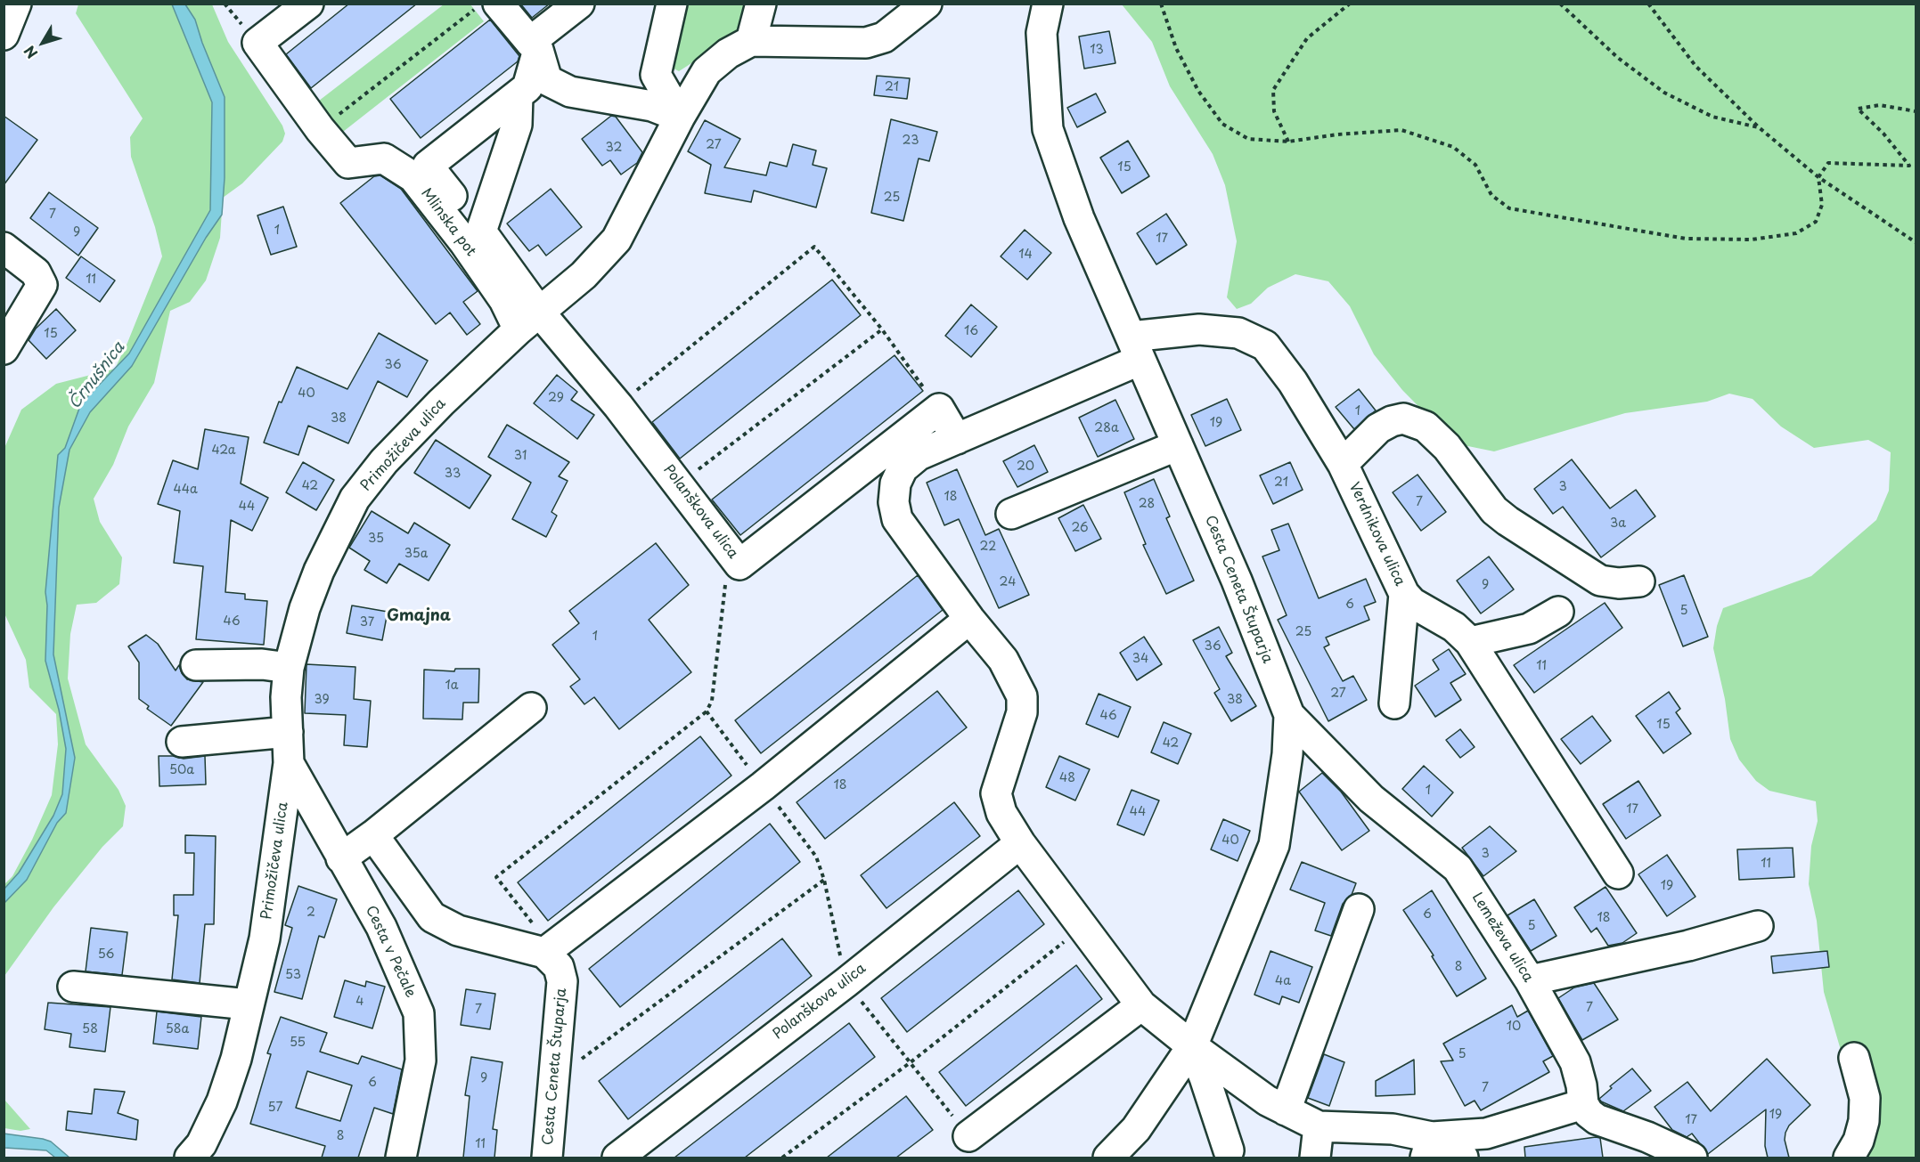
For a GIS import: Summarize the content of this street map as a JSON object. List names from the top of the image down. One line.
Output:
{"streets":{"street":["Mlinska pot","Primožičeva ulica","Polanškova ulica","Verdnikova ulica","Cesta Ceneta Štuparja","Lemeževa ulica","Cesta v Pečale"]},"crossings":[["Mlinska pot","Primožičeva ulica"],["Mlinska pot","Polanškova ulica"],["Primožičeva ulica","Polanškova ulica"],["Primožičeva ulica","Cesta v Pečale"],["Verdnikova ulica","Cesta Ceneta Štuparja"],["Cesta Ceneta Štuparja","Lemeževa ulica"]],"districts":["Gmajna"],"water":["Črnušnica"],"house_numbers":["13","21","23","27","32","15","25","7","1","9","17","14","11","16","15","36","40","29","1","38","19","28a","42a","31","20","33","21","42","3","44a","18","7","28","44","3a","26","35","22","35a","24","9","6","5","46","37","25","1","36","34","11","1a","27","39","38","46","15","42","50a","48","18","1","17","44","40","3","11","19","2","6","18","5","56","8","53","4a","4","7","7","10","58","58a","55","5","9","6","7","57","19","17","8","11"],"north":"bottom left"}
